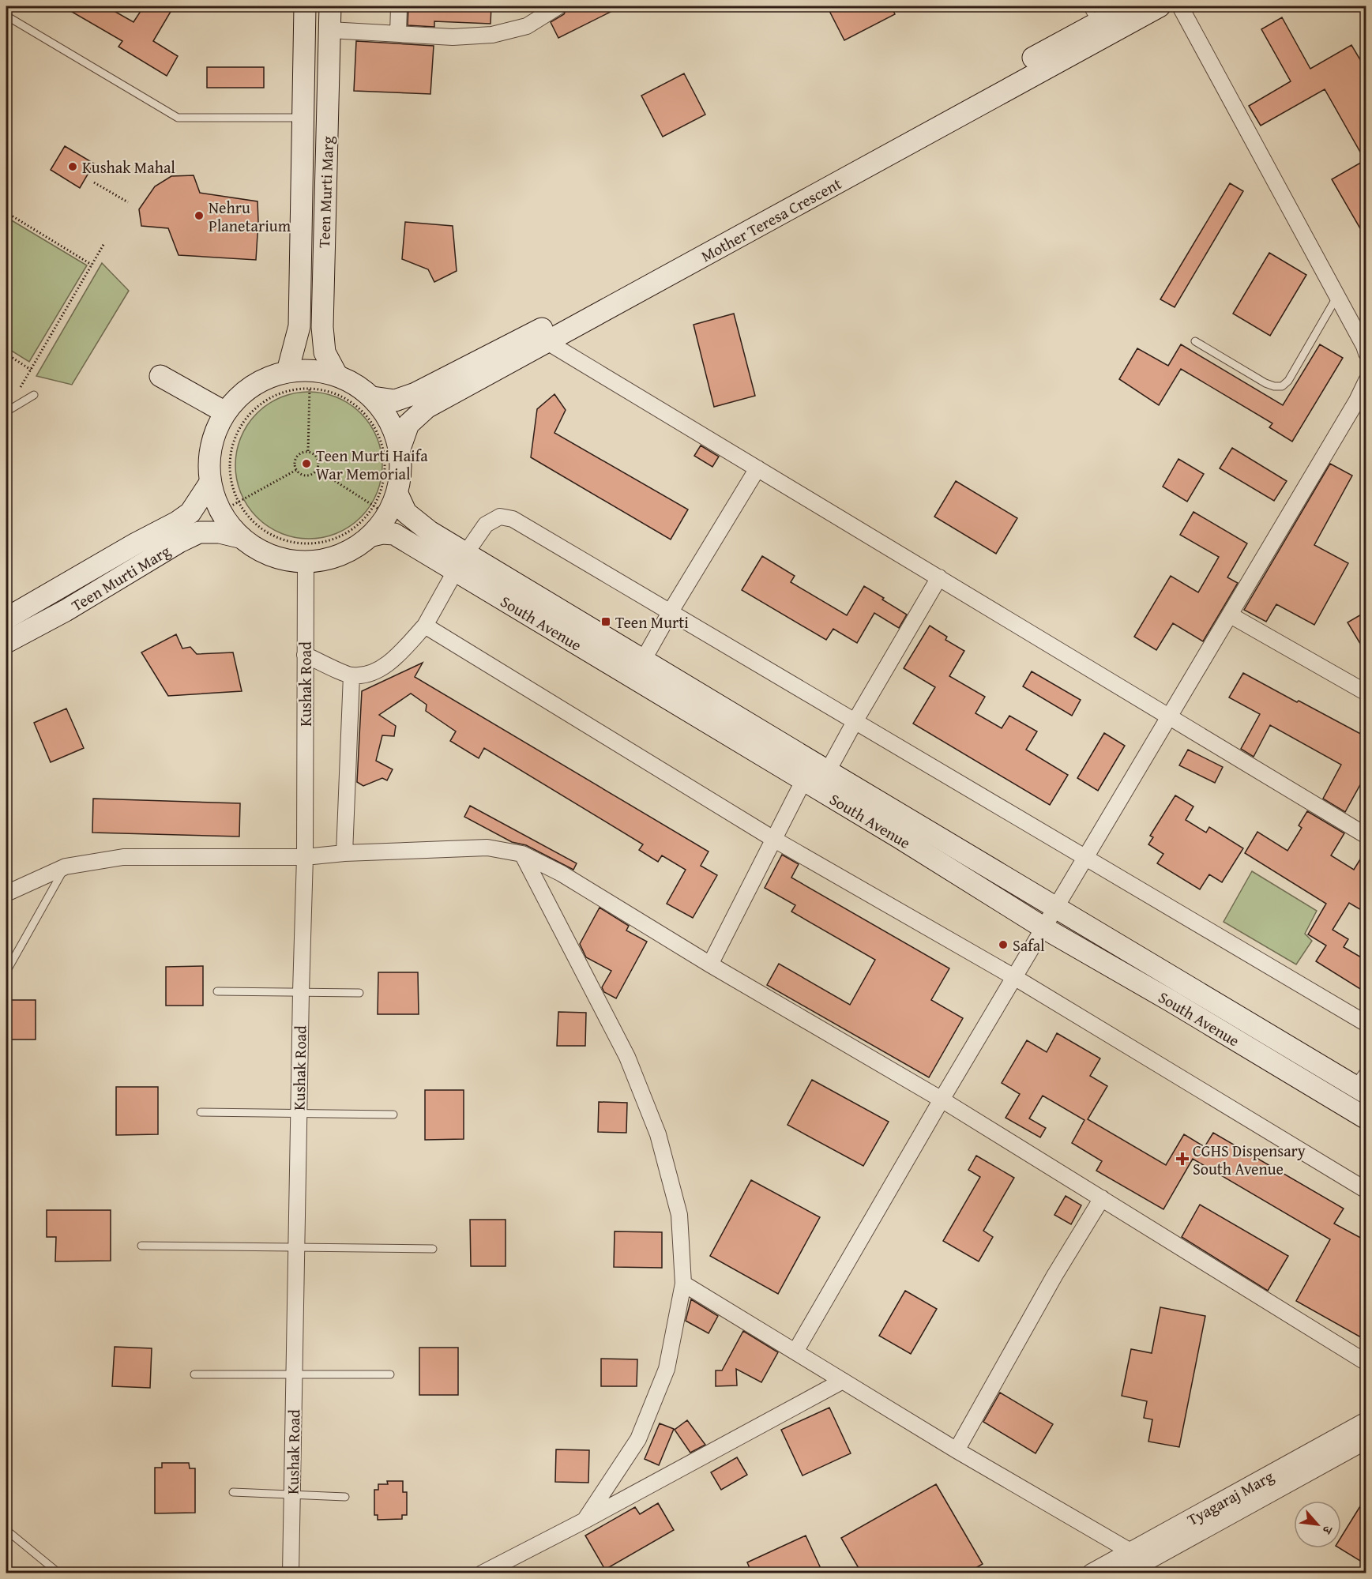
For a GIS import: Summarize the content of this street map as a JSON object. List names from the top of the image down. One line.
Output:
{"streets":{"main road":["Teen Murti Marg","Mother Teresa Crescent","South Avenue"],"street":["Kushak Road","Tyagaraj Marg"]},"places":{"other":["Kushak Mahal","Nehru Planetarium","Teen Murti Haifa War Memorial","Safal"],"transit":["Teen Murti"],"health":["CGHS Dispensary South Avenue"]},"north":"bottom right"}
